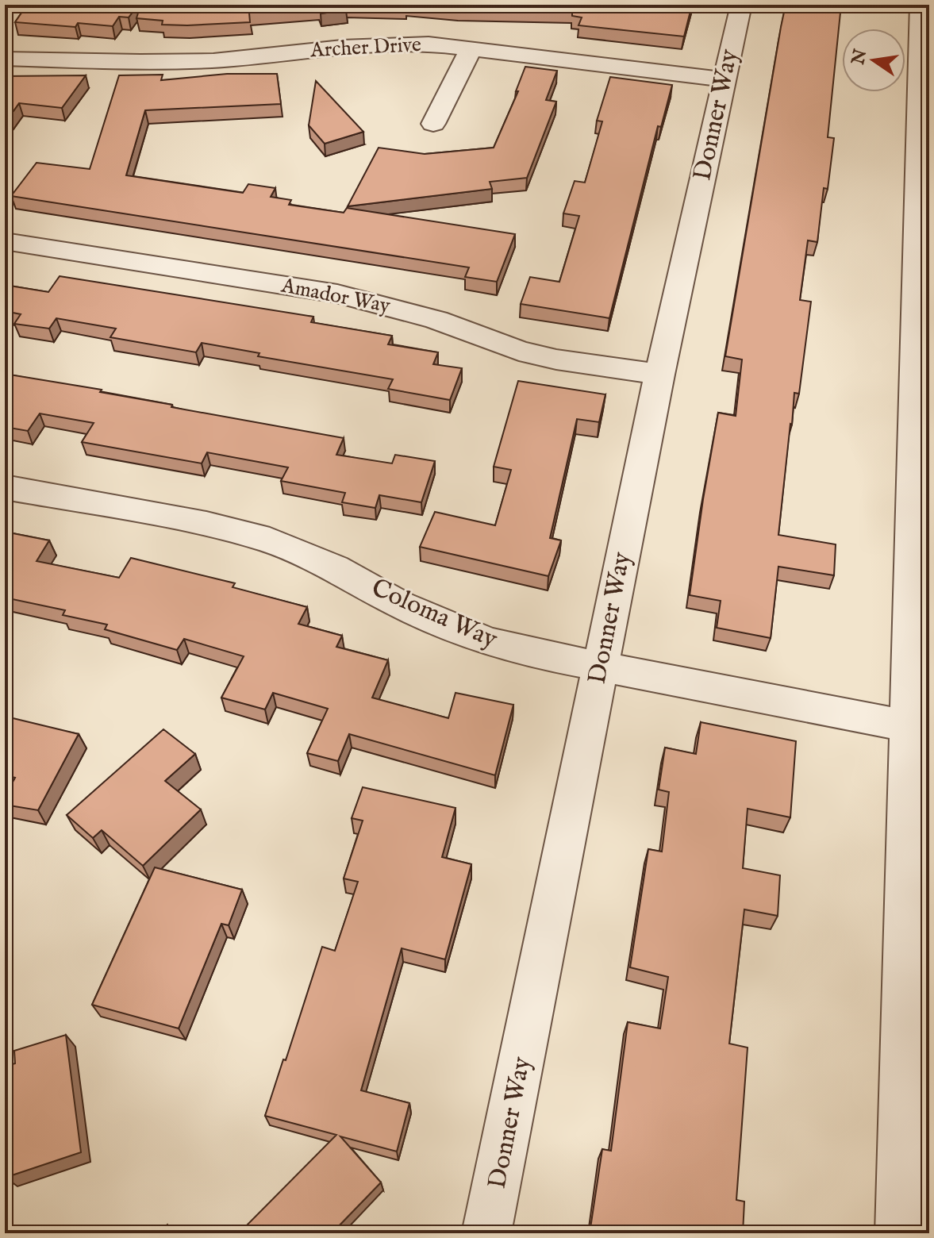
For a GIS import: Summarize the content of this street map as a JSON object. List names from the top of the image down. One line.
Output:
{"streets":{"street":["Archer Drive","Donner Way","Amador Way","Coloma Way"]},"crossings":[["Archer Drive","Donner Way"],["Donner Way","Amador Way"],["Donner Way","Coloma Way"]],"north":"left"}
